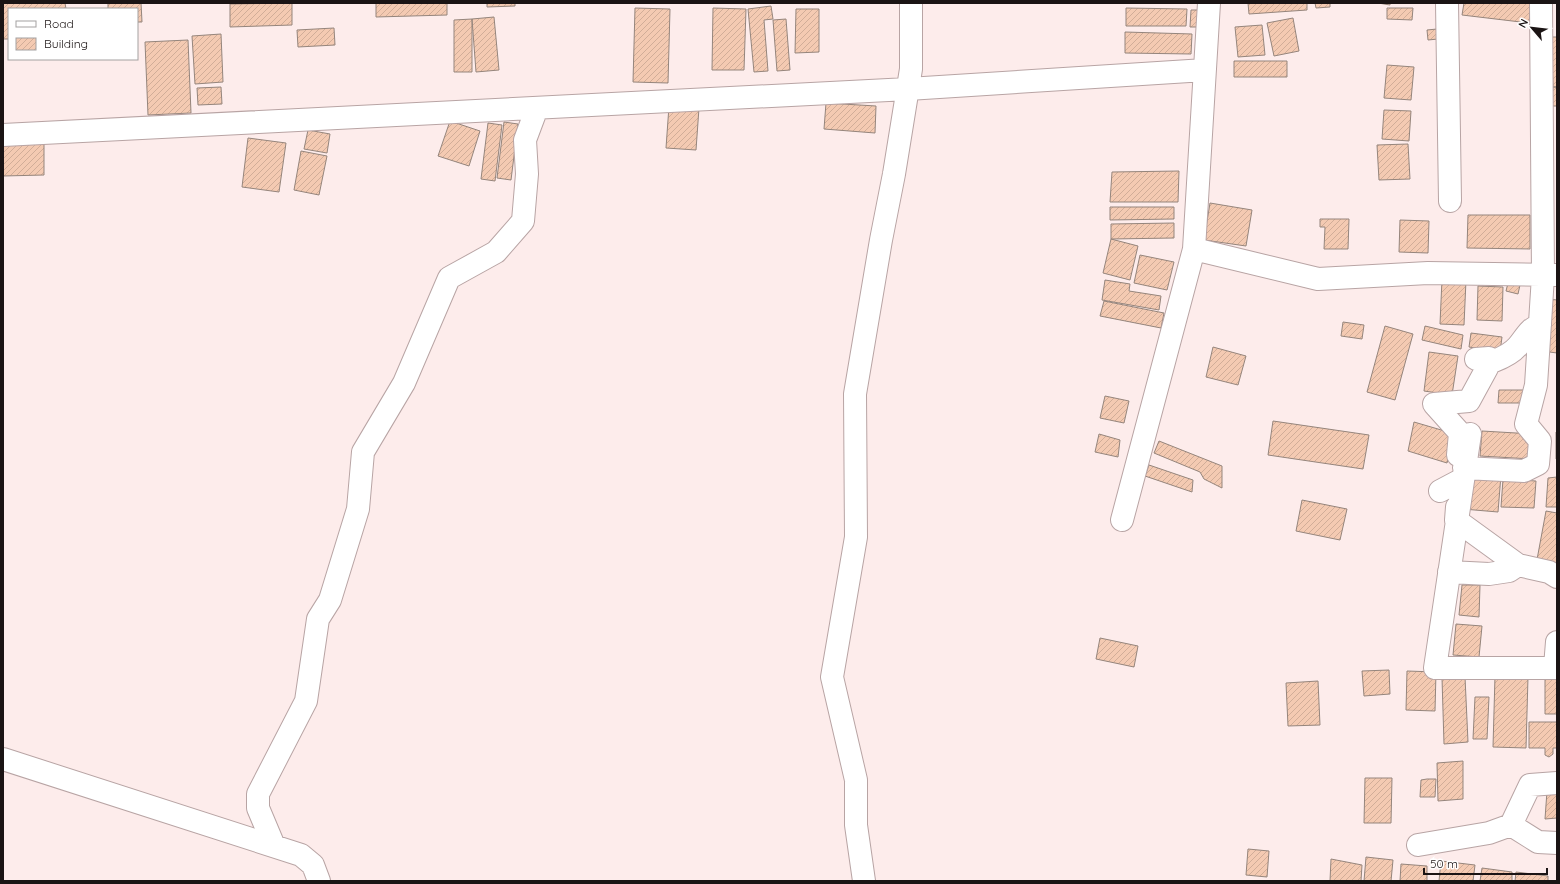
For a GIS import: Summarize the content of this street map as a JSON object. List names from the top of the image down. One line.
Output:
{"legend":["Road","Building"],"scale_bar":"50 m","north":"top left"}
